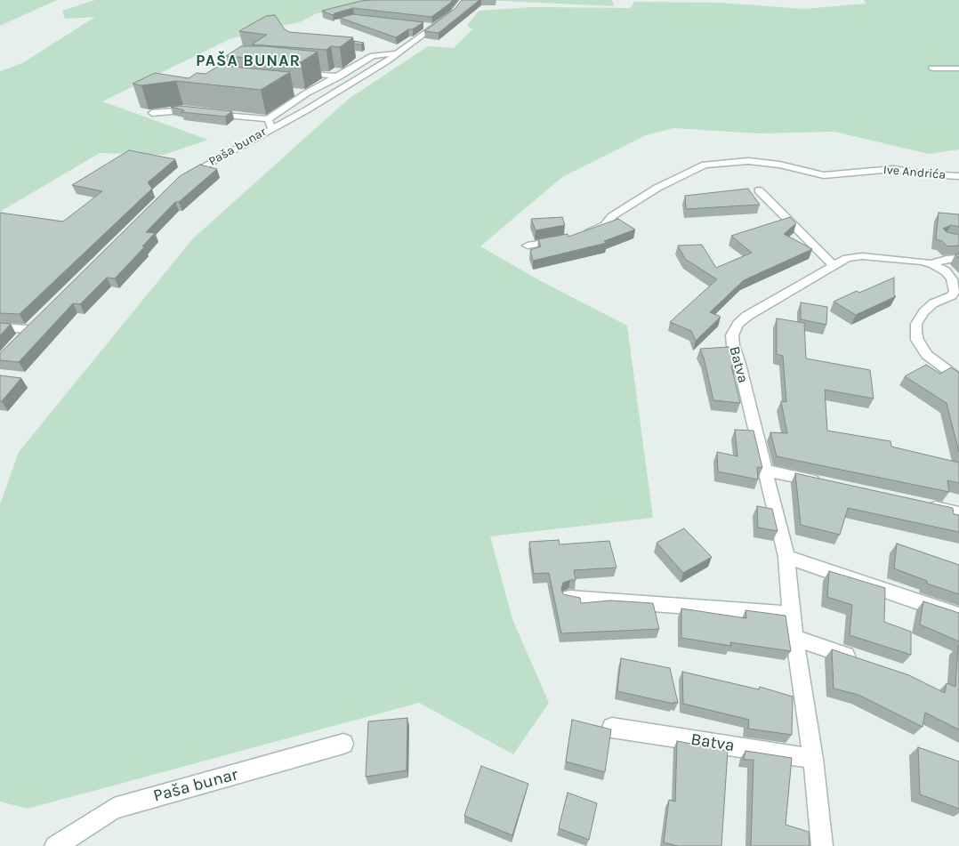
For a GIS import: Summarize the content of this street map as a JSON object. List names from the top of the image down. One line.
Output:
{"streets":{"street":["Paša bunar","Ive Andrića","Batva"]},"districts":["PAŠA BUNAR"]}
